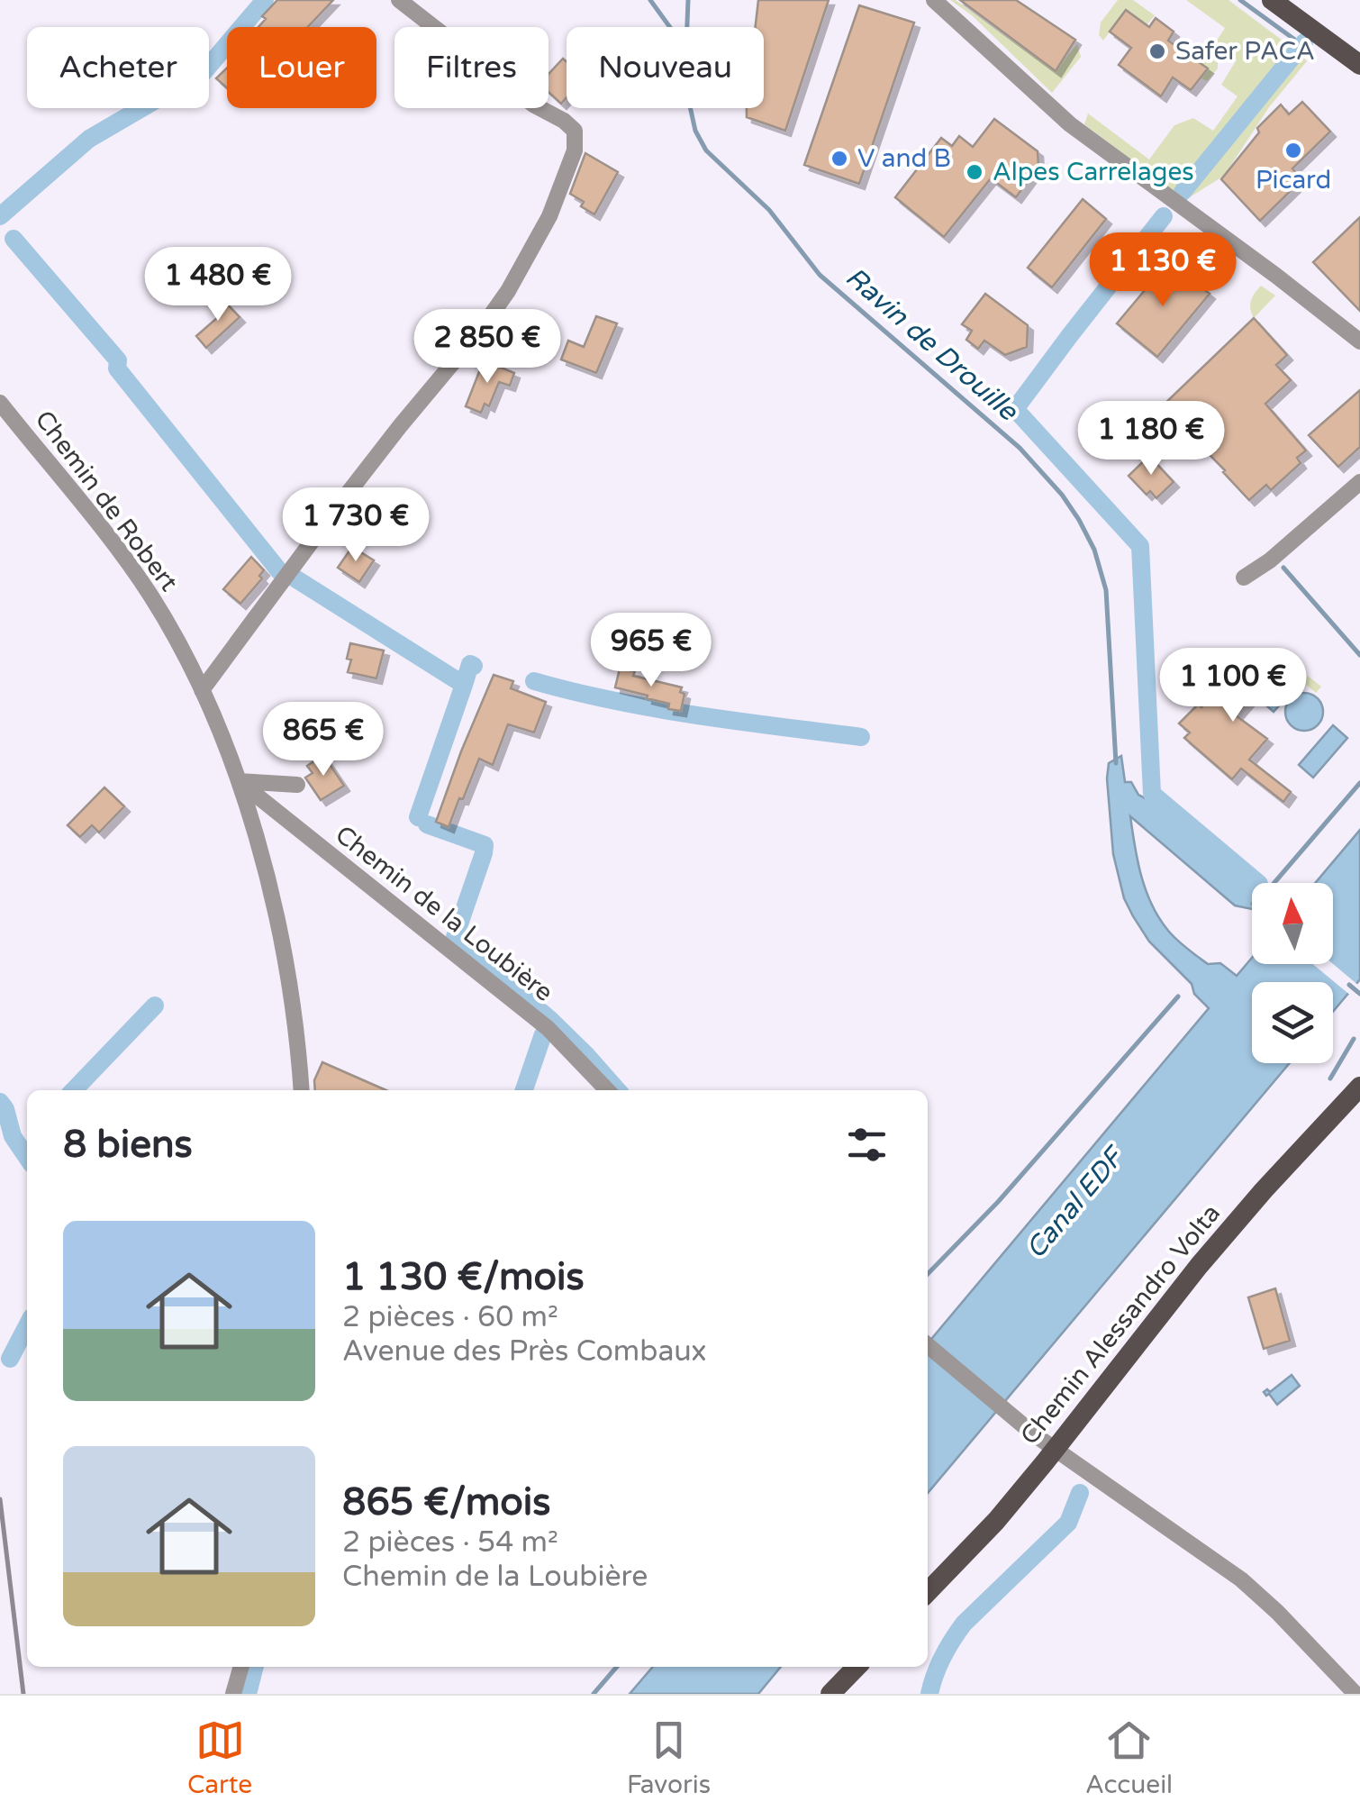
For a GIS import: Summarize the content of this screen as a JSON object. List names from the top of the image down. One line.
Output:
{"streets":{"main road":["Chemin Alessandro Volta"],"street":["Chemin de Robert","Chemin de la Loubière"]},"crossings":[["Chemin de Robert","Chemin de la Loubière"]],"water":["Ravin de Drouille","Canal EDF"],"places":["Safer PACA","Picard","V and B","Alpes Carrelages"],"north":"top","page":{"chip":["Acheter","Louer","Filtres","Nouveau"],"price":["1 130 €","1 480 €","2 850 €","1 180 €","1 730 €","965 €","1 100 €","865 €"],"heading":"8 biens","list":[{"name":"1 130 €/mois","note":"2 pièces · 60 m² · Avenue des Près Combaux"},{"name":"865 €/mois","note":"2 pièces · 54 m² · Chemin de la Loubière"}],"tabs":["Carte","Favoris","Accueil"]}}
